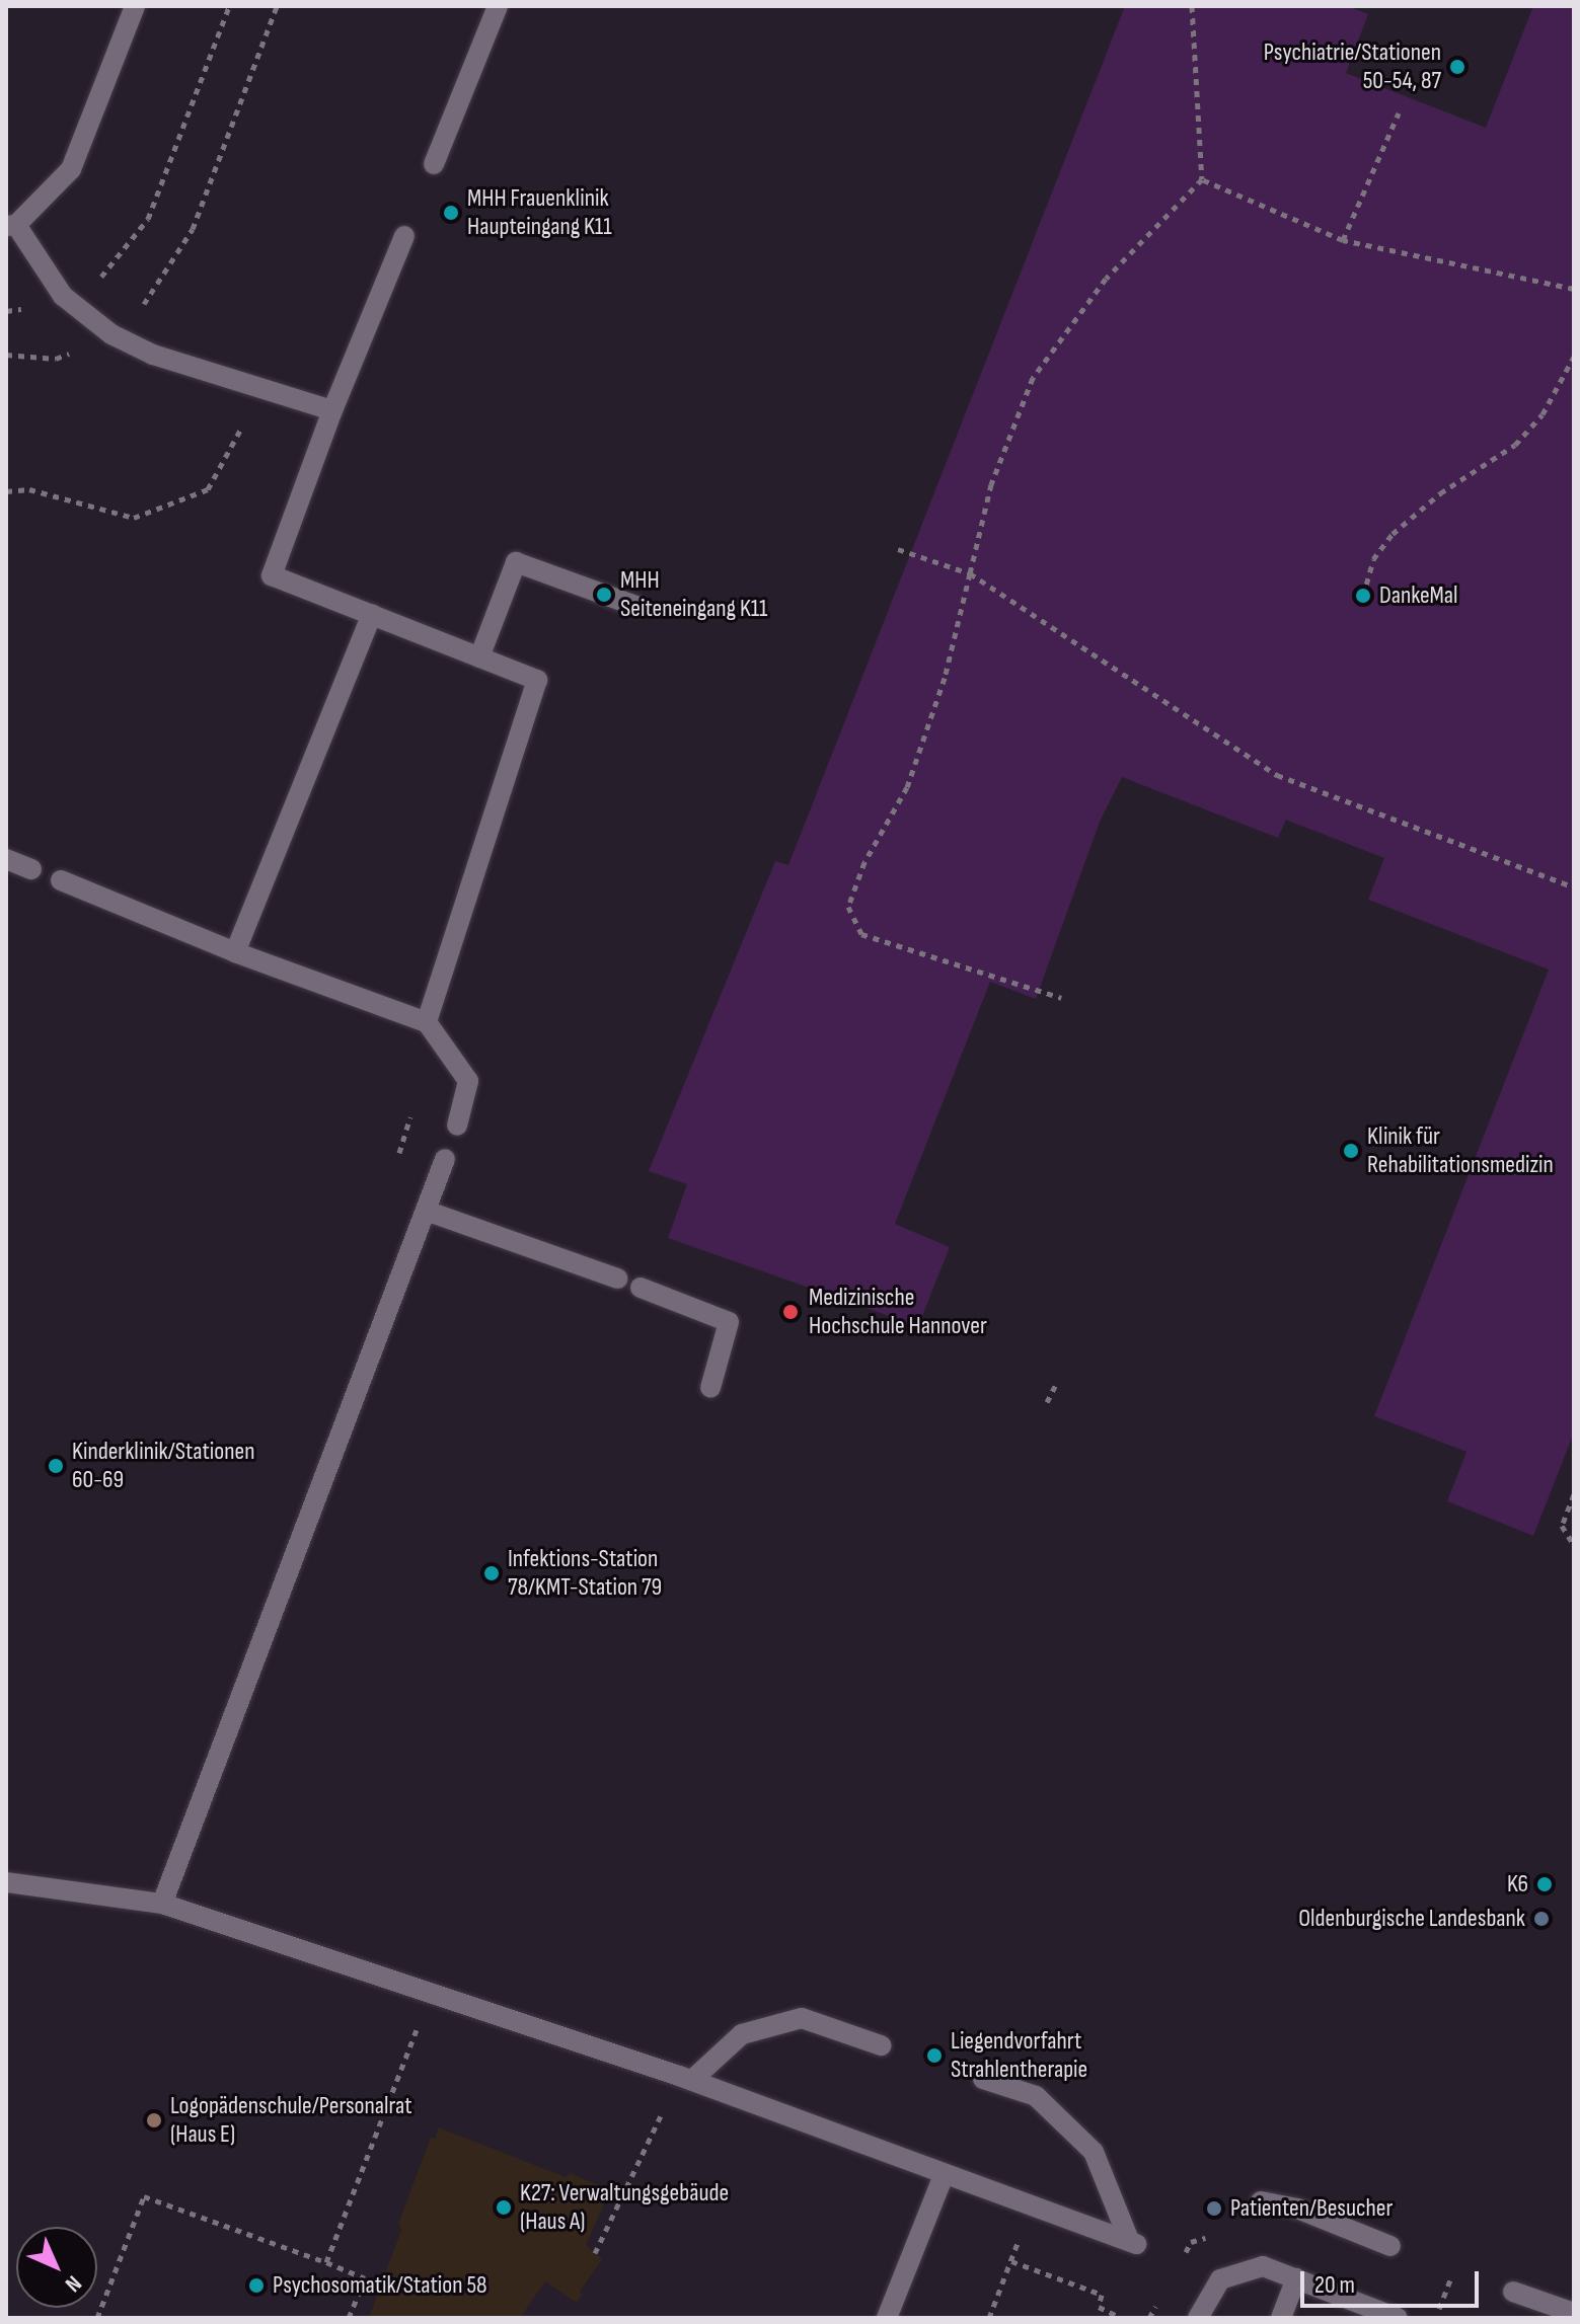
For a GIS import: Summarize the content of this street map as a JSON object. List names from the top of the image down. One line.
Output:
{"places":["Psychiatrie/Stationen 50-54, 87","MHH Frauenklinik Haupteingang K11","MHH Seiteneingang K11","DankeMal","Klinik für Rehabilitationsmedizin","Medizinische Hochschule Hannover","Kinderklinik/Stationen 60-69","Infektions-Station 78/KMT-Station 79","K6","Oldenburgische Landesbank","Liegendvorfahrt Strahlentherapie","Logopädenschule/Personalrat (Haus E)","K27: Verwaltungsgebäude (Haus A)","Patienten/Besucher","Psychosomatik/Station 58"],"scale_bar":"20 m","north":"bottom right"}
